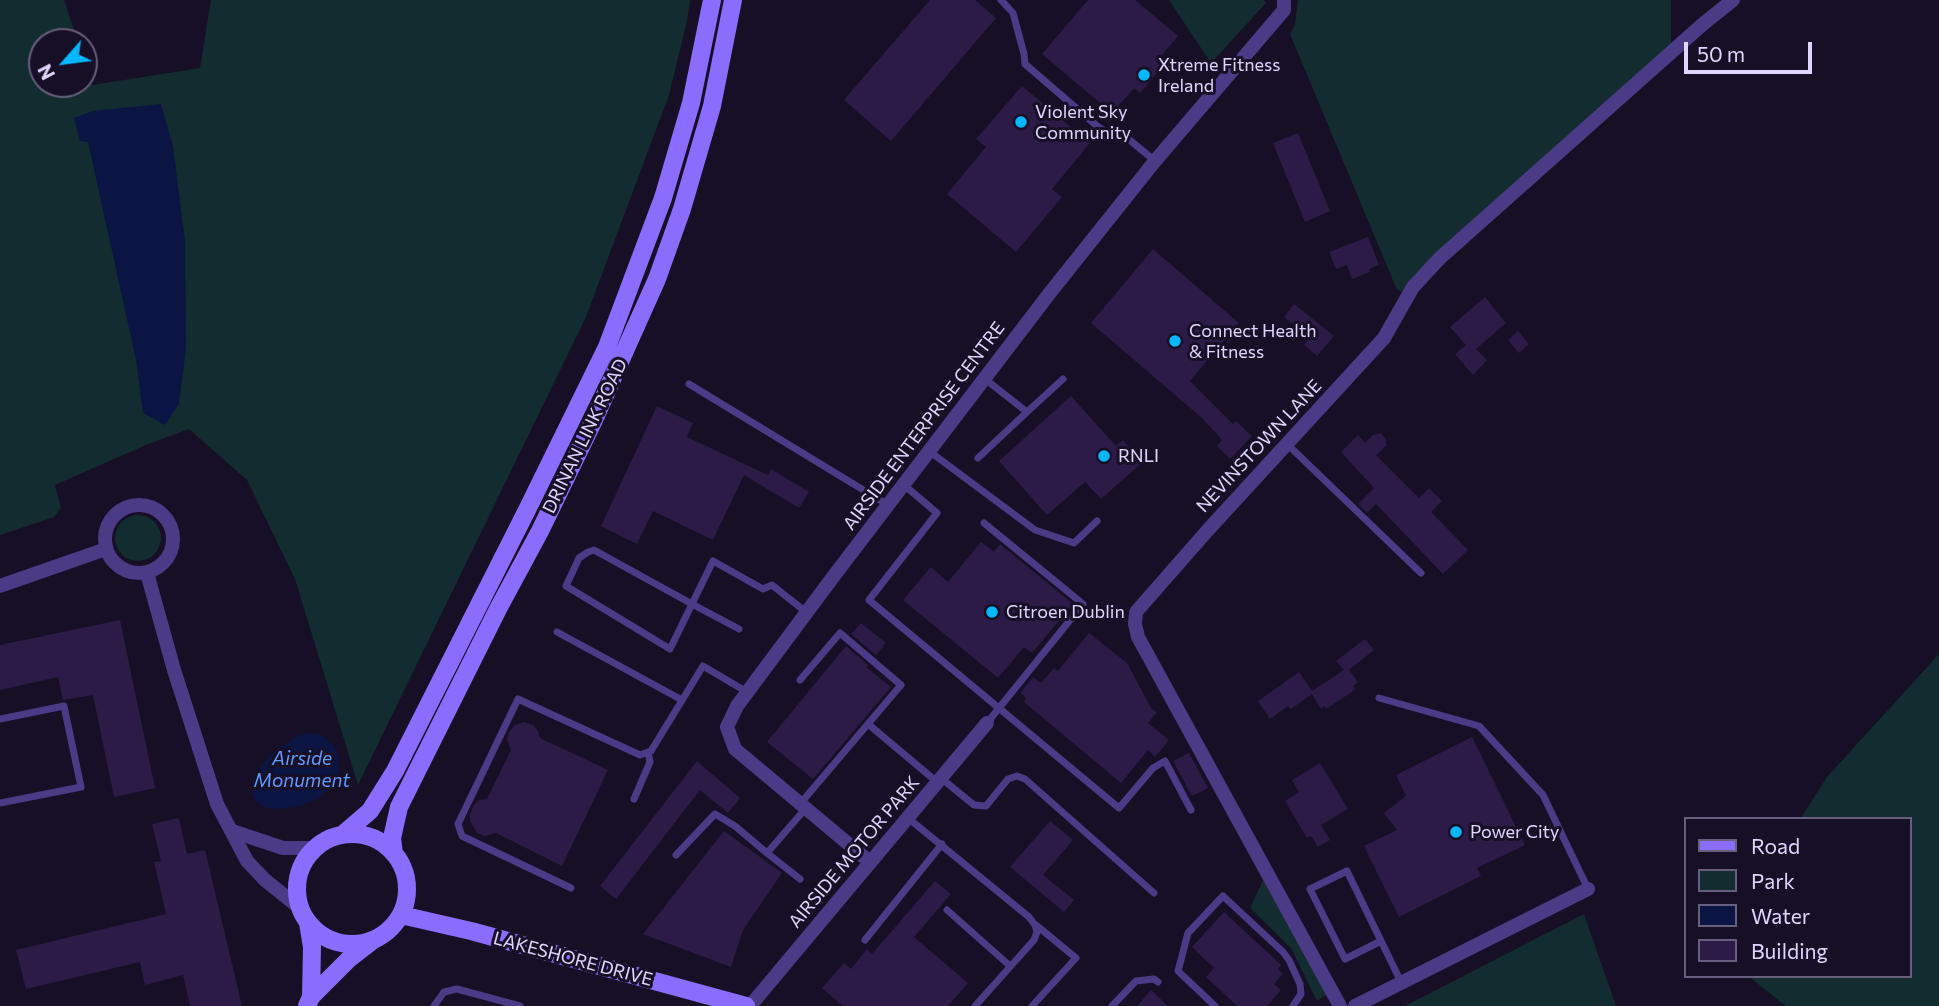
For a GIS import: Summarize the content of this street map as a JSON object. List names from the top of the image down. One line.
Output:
{"streets":{"main road":["DRINAN LINK ROAD","LAKESHORE DRIVE"],"street":["AIRSIDE ENTERPRISE CENTRE","NEVINSTOWN LANE","AIRSIDE MOTOR PARK"]},"crossings":[["AIRSIDE ENTERPRISE CENTRE","AIRSIDE MOTOR PARK"],["DRINAN LINK ROAD","LAKESHORE DRIVE"],["AIRSIDE MOTOR PARK","LAKESHORE DRIVE"]],"water":["Airside Monument"],"places":["Xtreme Fitness Ireland","Violent Sky Community","Connect Health & Fitness","RNLI","Citroen Dublin","Power City"],"legend":["Road","Park","Water","Building"],"scale_bar":"50 m","north":"bottom left"}
